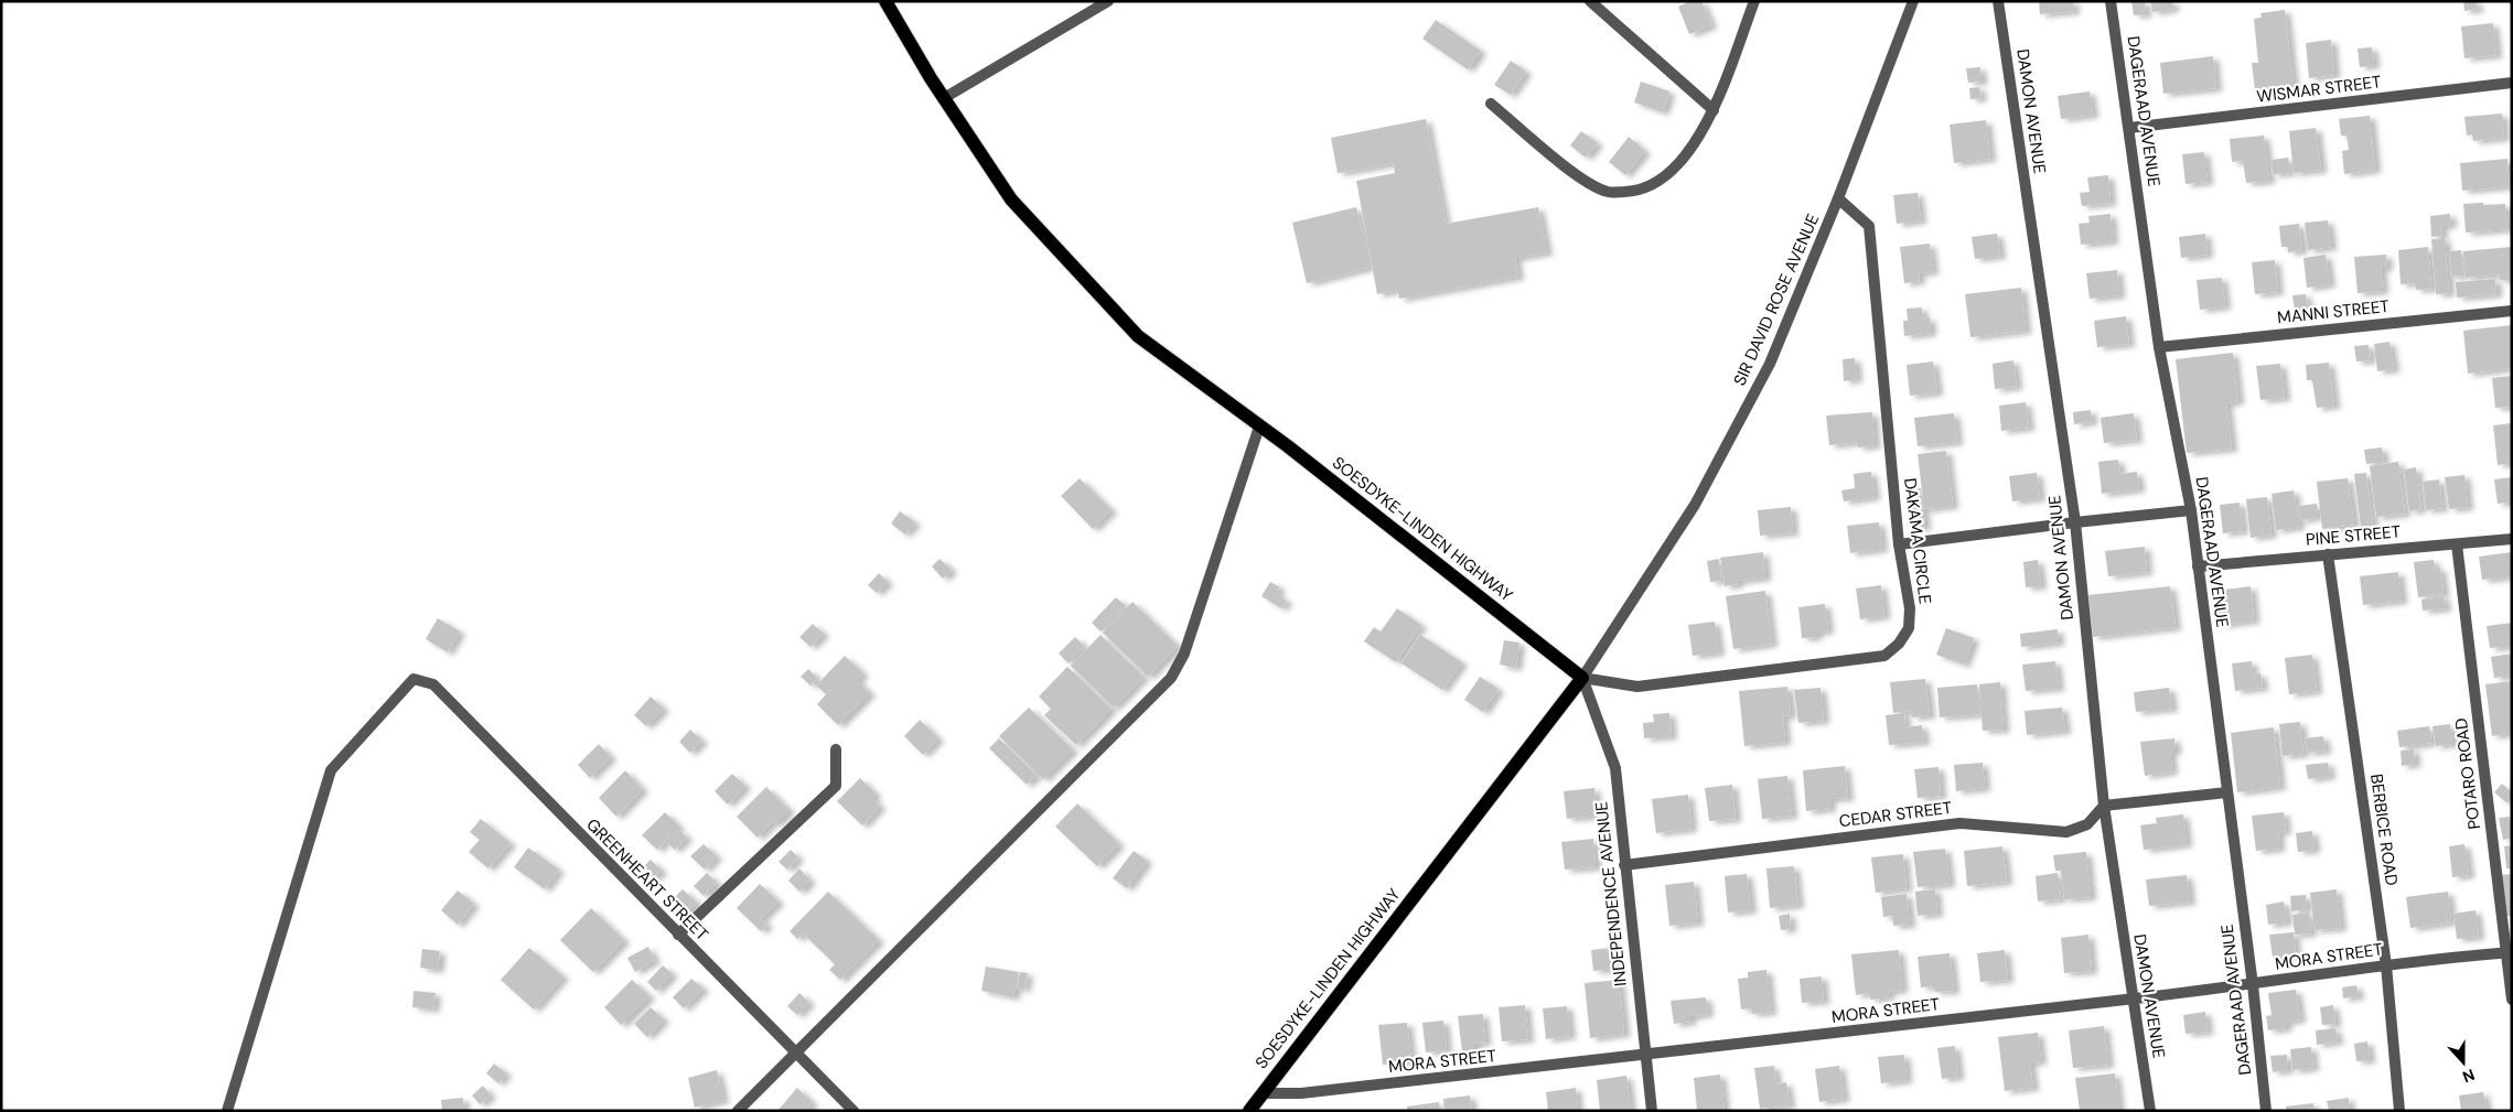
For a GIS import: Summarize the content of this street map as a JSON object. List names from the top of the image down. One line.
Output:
{"streets":{"main road":["SOESDYKE-LINDEN HIGHWAY"],"street":["WISMAR STREET","DAMON AVENUE","DAGERAAD AVENUE","SIR DAVID ROSE AVENUE","MANNI STREET","PINE STREET","DAKAMA CIRCLE","POTARO ROAD","CEDAR STREET","BERBICE ROAD","GREENHEART STREET","INDEPENDENCE AVENUE","MORA STREET"]},"crossings":[["WISMAR STREET","DAGERAAD AVENUE"],["DAMON AVENUE","CEDAR STREET"],["DAMON AVENUE","MORA STREET"],["DAGERAAD AVENUE","MANNI STREET"],["DAGERAAD AVENUE","PINE STREET"],["DAGERAAD AVENUE","MORA STREET"],["SIR DAVID ROSE AVENUE","SOESDYKE-LINDEN HIGHWAY"],["SIR DAVID ROSE AVENUE","DAKAMA CIRCLE"],["SIR DAVID ROSE AVENUE","INDEPENDENCE AVENUE"],["SOESDYKE-LINDEN HIGHWAY","DAKAMA CIRCLE"],["SOESDYKE-LINDEN HIGHWAY","INDEPENDENCE AVENUE"],["SOESDYKE-LINDEN HIGHWAY","MORA STREET"],["PINE STREET","POTARO ROAD"],["PINE STREET","BERBICE ROAD"],["DAKAMA CIRCLE","INDEPENDENCE AVENUE"],["POTARO ROAD","MORA STREET"],["CEDAR STREET","INDEPENDENCE AVENUE"],["BERBICE ROAD","MORA STREET"],["INDEPENDENCE AVENUE","MORA STREET"]],"north":"bottom"}
